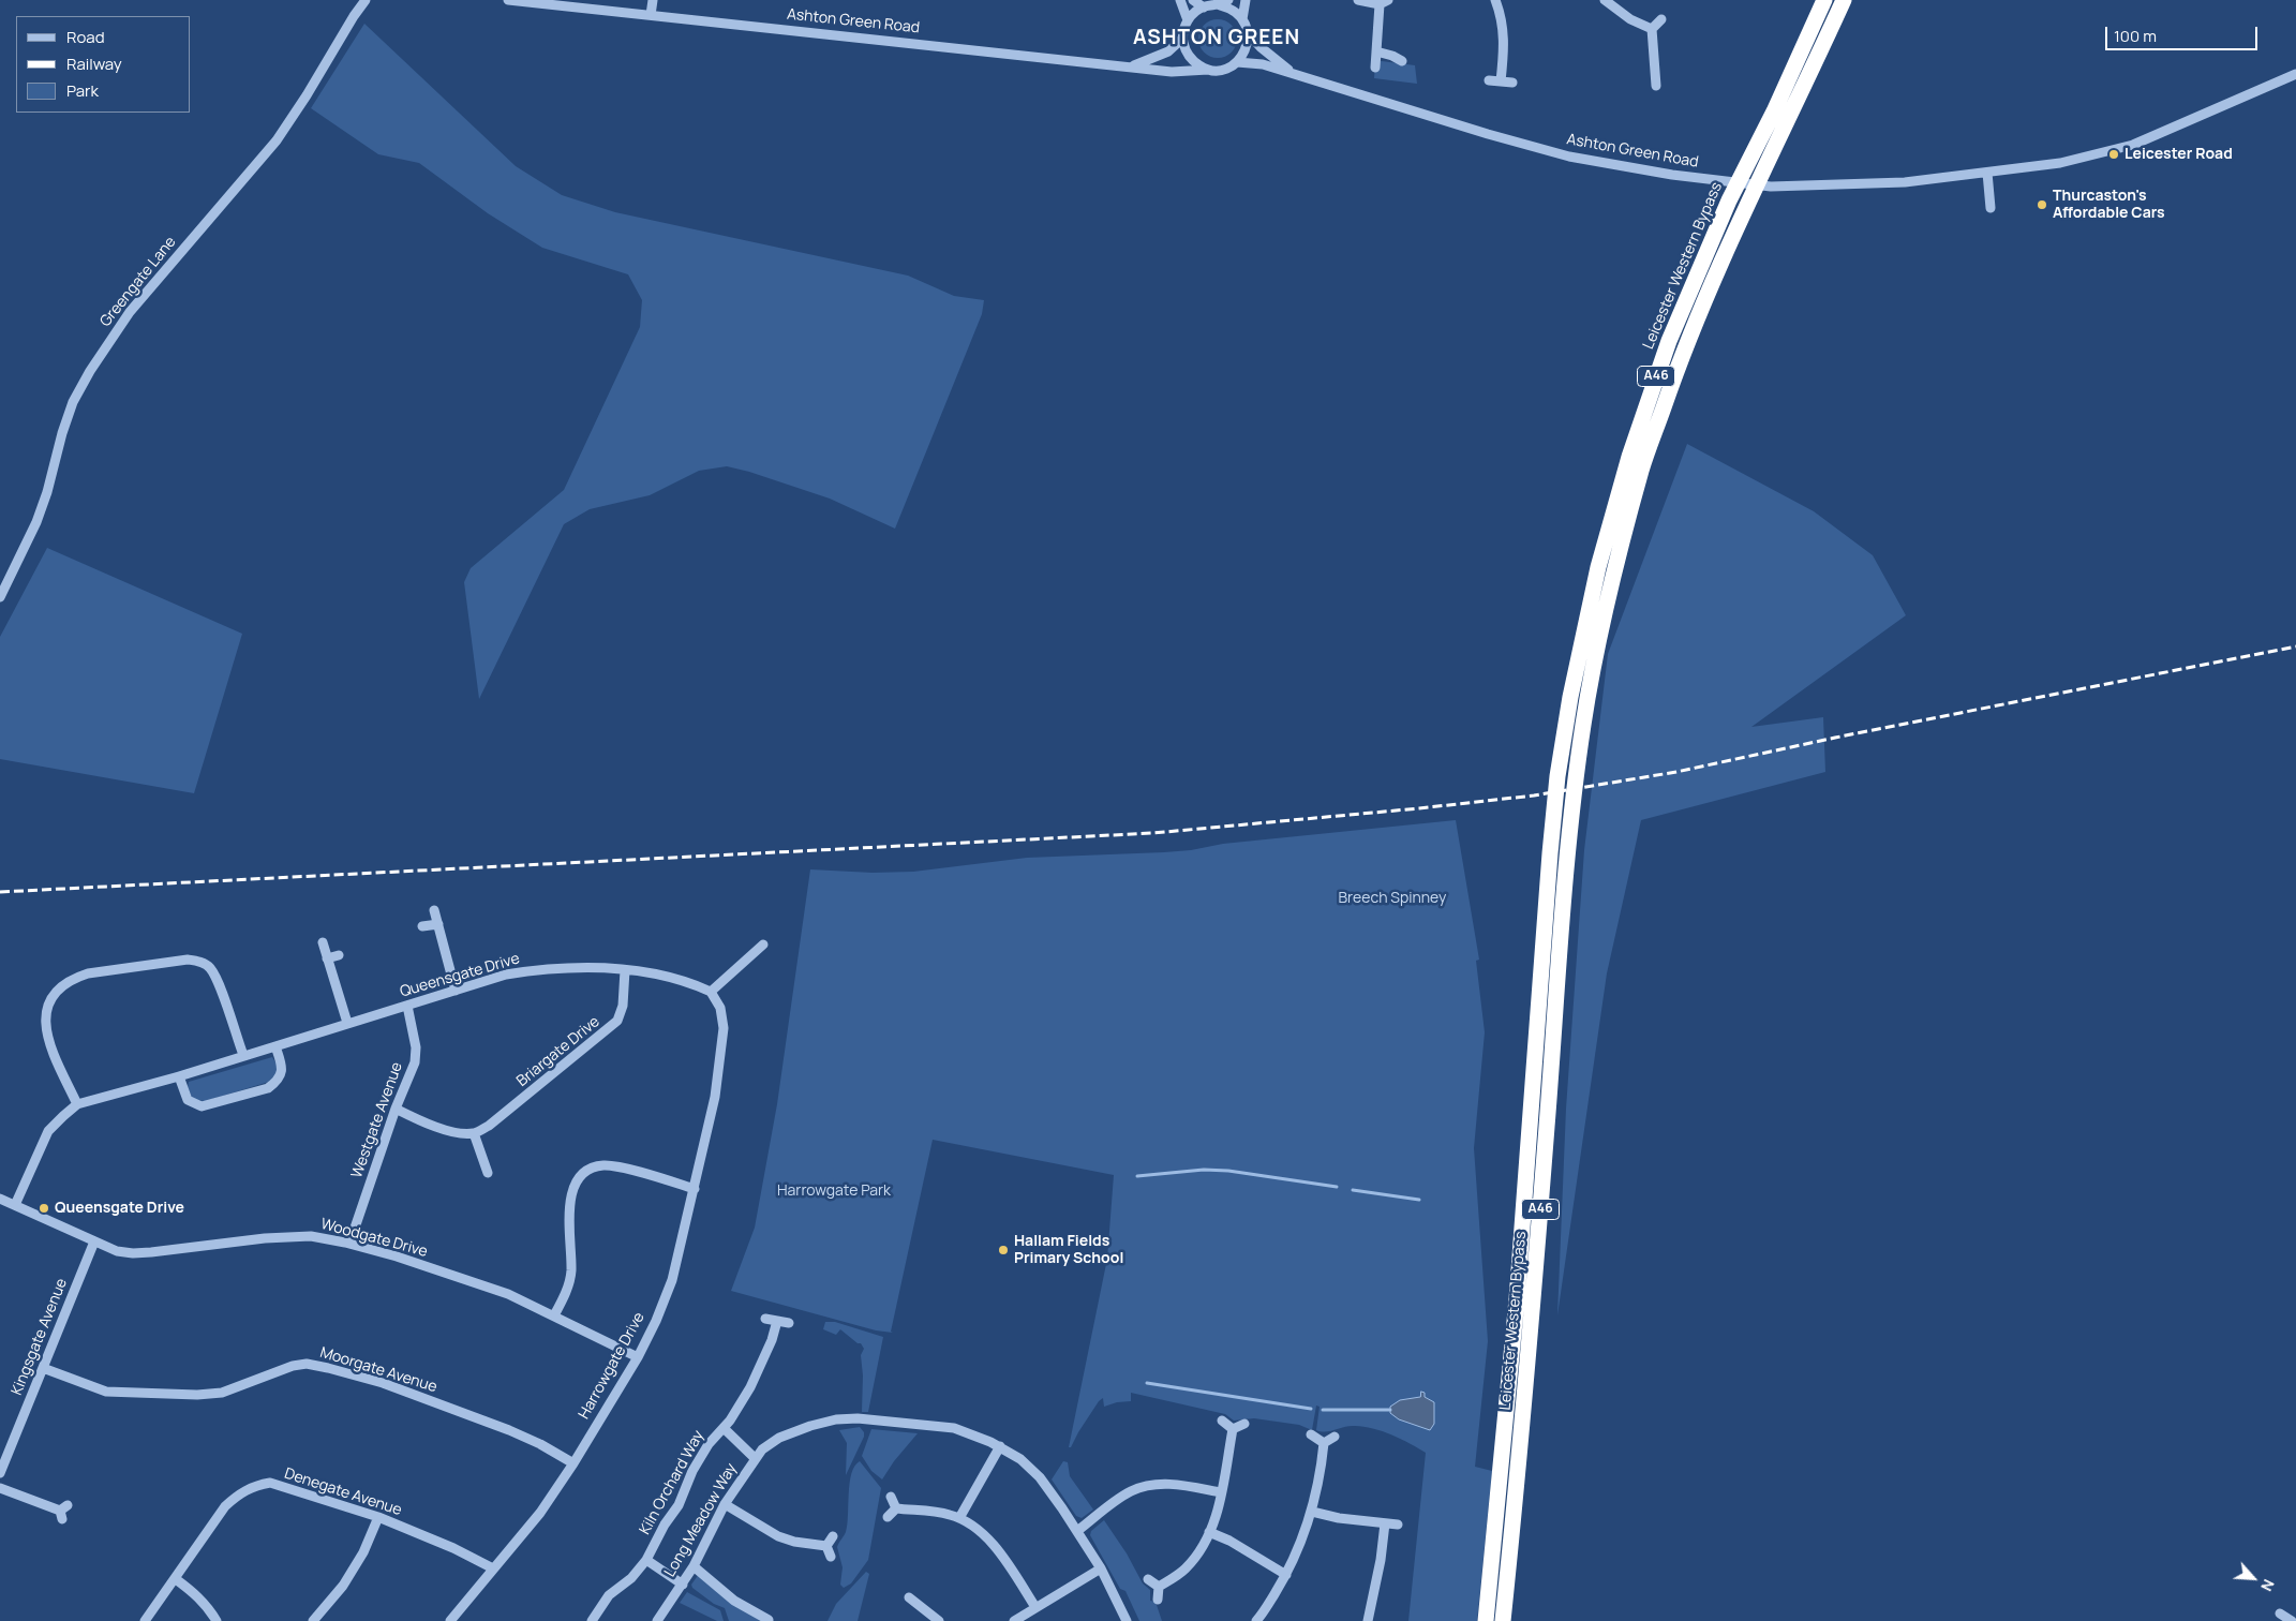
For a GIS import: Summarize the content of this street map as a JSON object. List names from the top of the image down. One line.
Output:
{"streets":{"highway":["Leicester Western Bypass","A46"],"street":["Ashton Green Road","Greengate Lane","Queensgate Drive","Briargate Drive","Westgate Avenue","Woodgate Drive","Kingsgate Avenue","Harrowgate Drive","Moorgate Avenue","Kiln Orchard Way","Denegate Avenue","Long Meadow Way"]},"crossings":[["Queensgate Drive","Briargate Drive"],["Queensgate Drive","Westgate Avenue"],["Queensgate Drive","Woodgate Drive"],["Queensgate Drive","Harrowgate Drive"],["Westgate Avenue","Woodgate Drive"],["Woodgate Drive","Kingsgate Avenue"],["Woodgate Drive","Harrowgate Drive"],["Kingsgate Avenue","Moorgate Avenue"],["Harrowgate Drive","Moorgate Avenue"],["Harrowgate Drive","Denegate Avenue"]],"districts":["ASHTON GREEN"],"parks":["Breech Spinney","Harrowgate Park"],"places":["Leicester Road","Thurcaston's Affordable Cars","Queensgate Drive","Hallam Fields Primary School"],"legend":["Road","Railway","Park"],"scale_bar":"100 m","north":"bottom right"}
